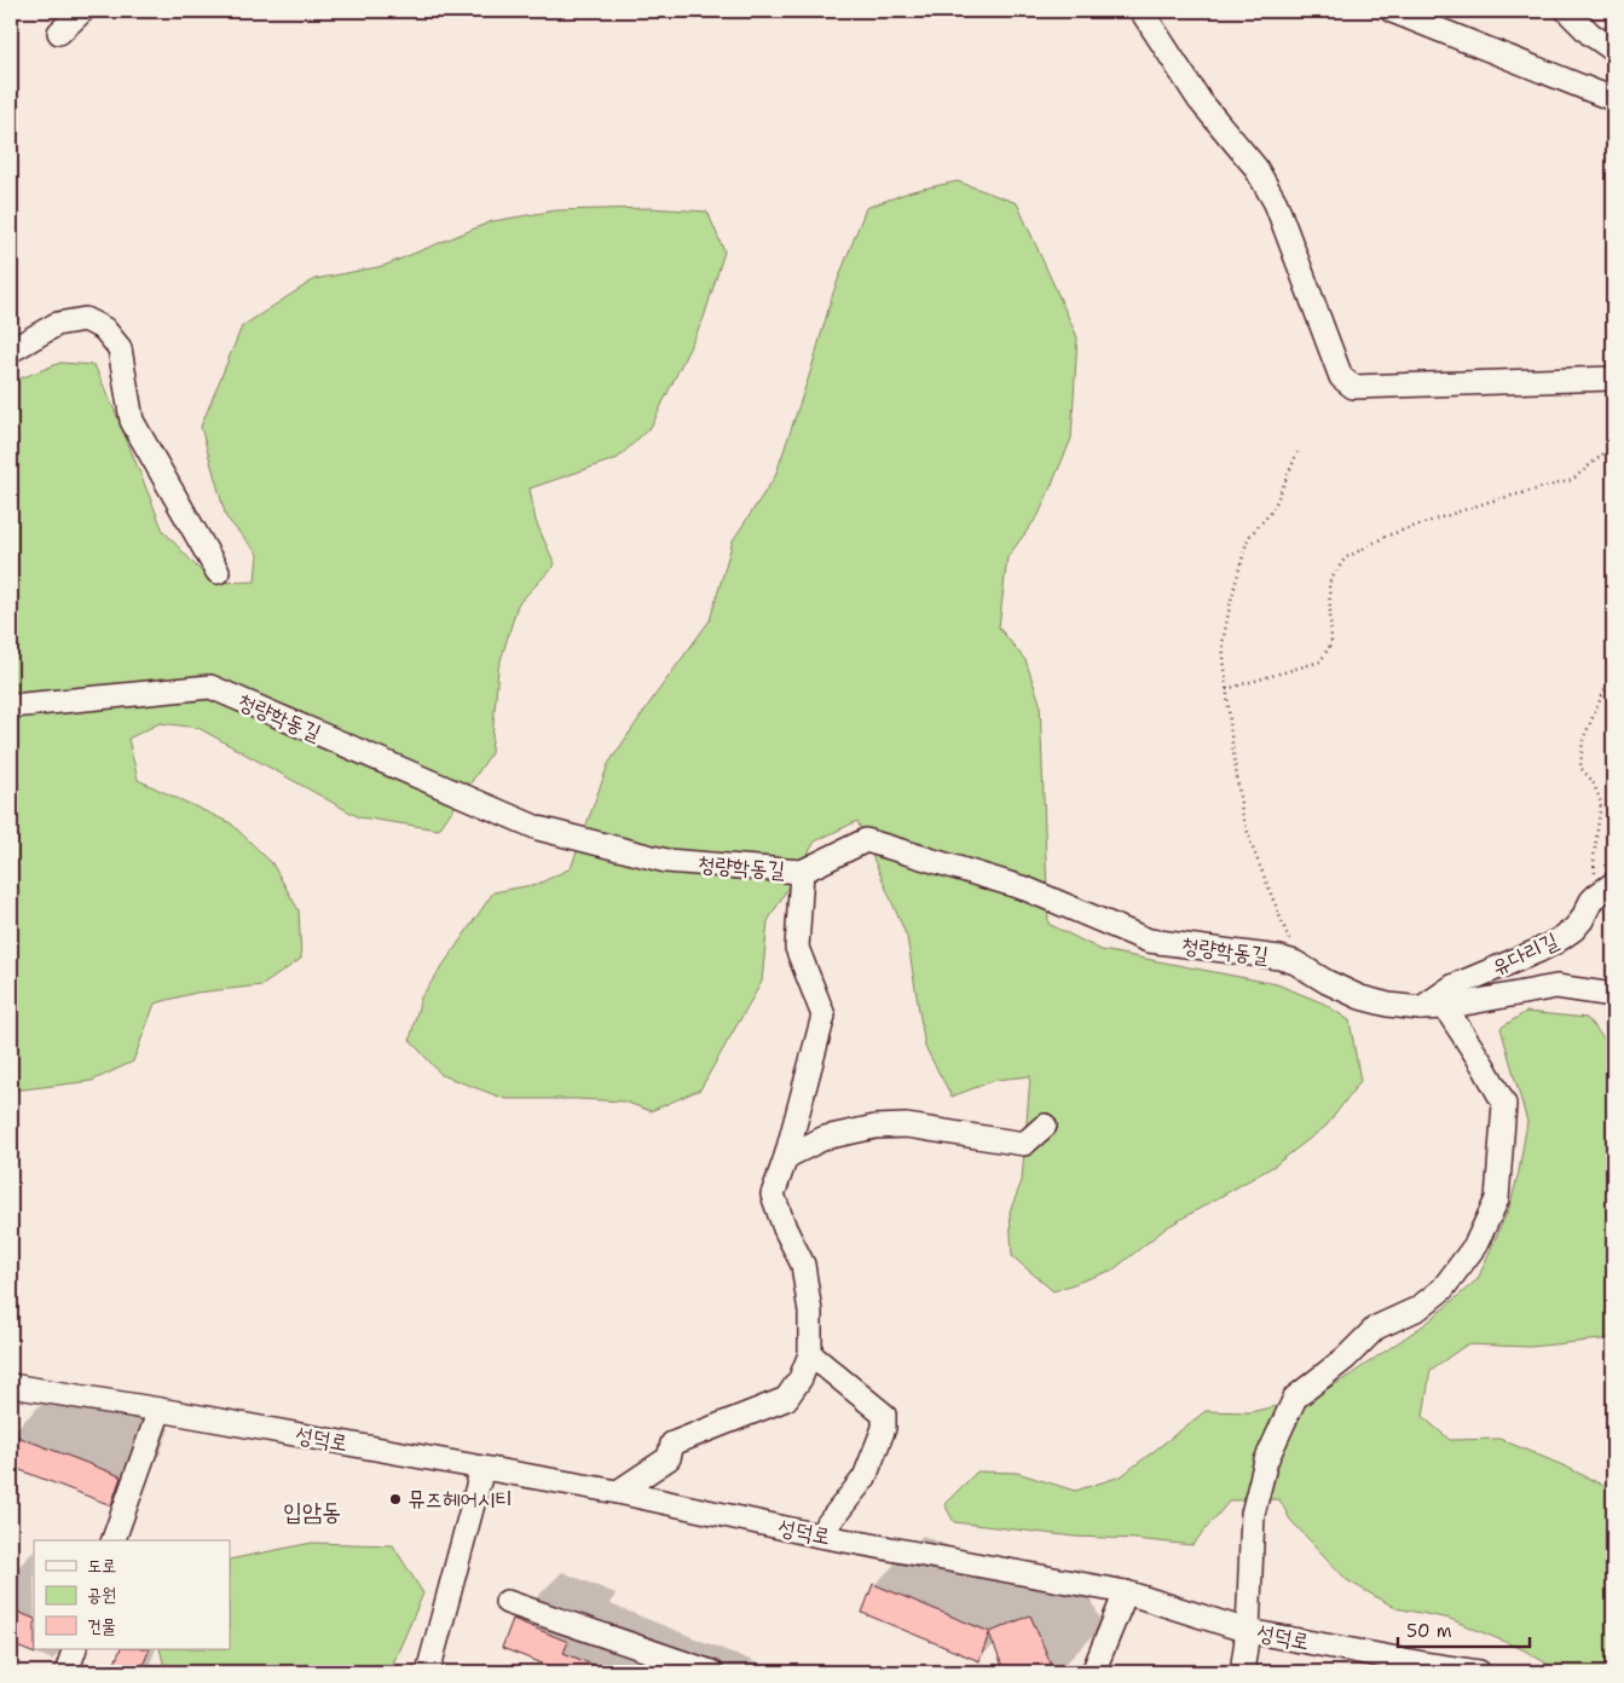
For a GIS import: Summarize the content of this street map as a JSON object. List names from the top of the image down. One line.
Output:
{"streets":{"street":["청량학동길","유다리길","성덕로"]},"crossings":[["청량학동길","유다리길"]],"districts":["입암동"],"places":["뮤즈헤어시티"],"legend":["도로","공원","건물"],"scale_bar":"50 m"}
